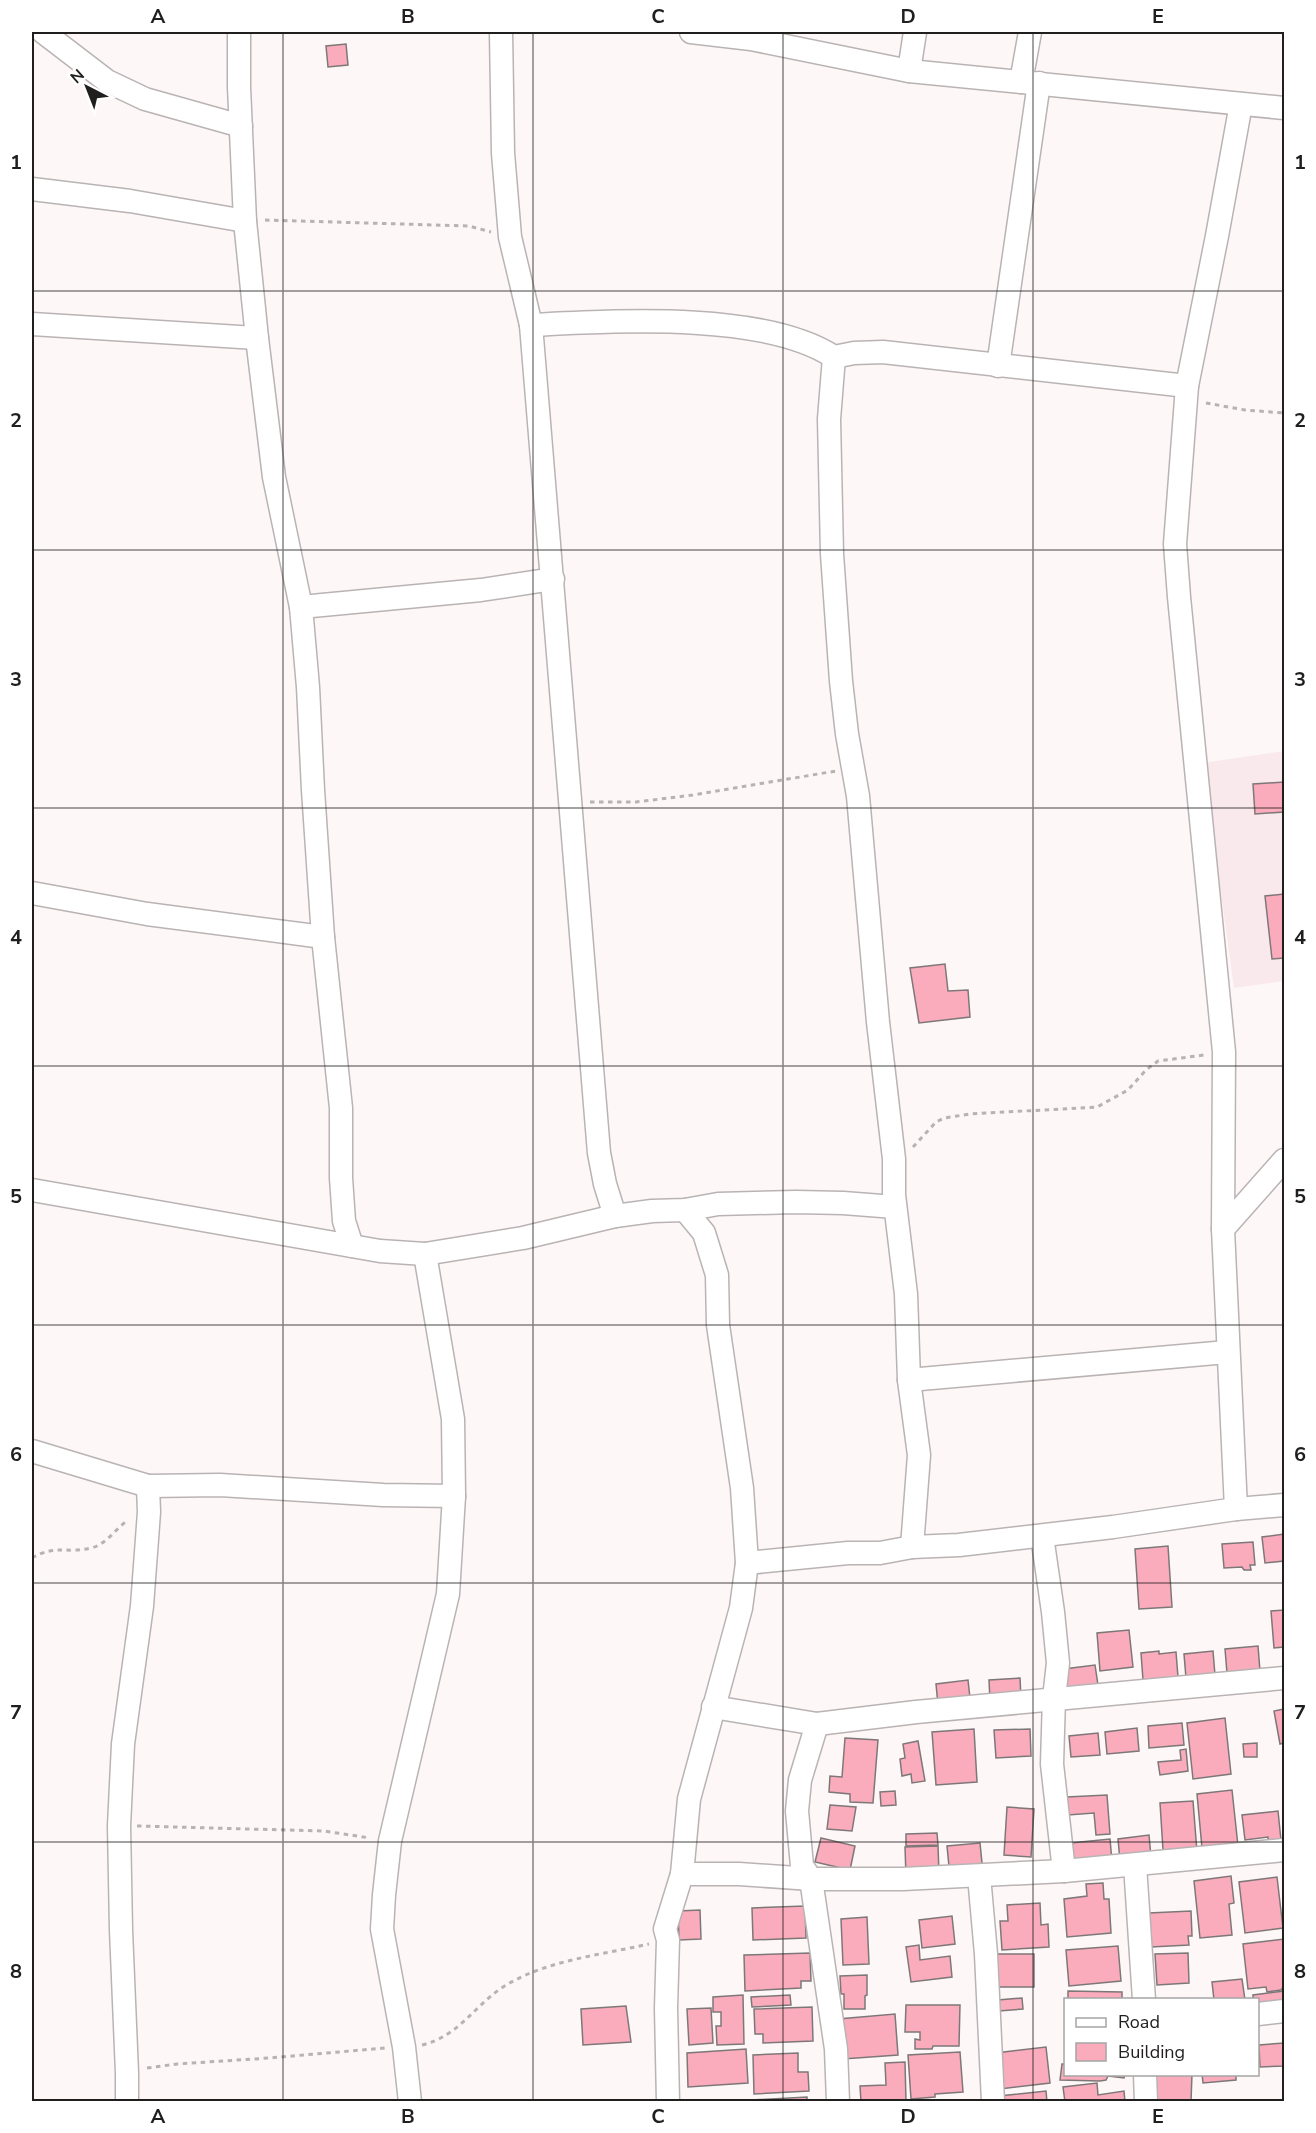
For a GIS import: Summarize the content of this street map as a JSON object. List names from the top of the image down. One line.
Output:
{"legend":["Road","Building"],"north":"top left","grid":{"columns":["A","B","C","D","E"],"rows":["1","2","3","4","5","6","7","8"]}}
